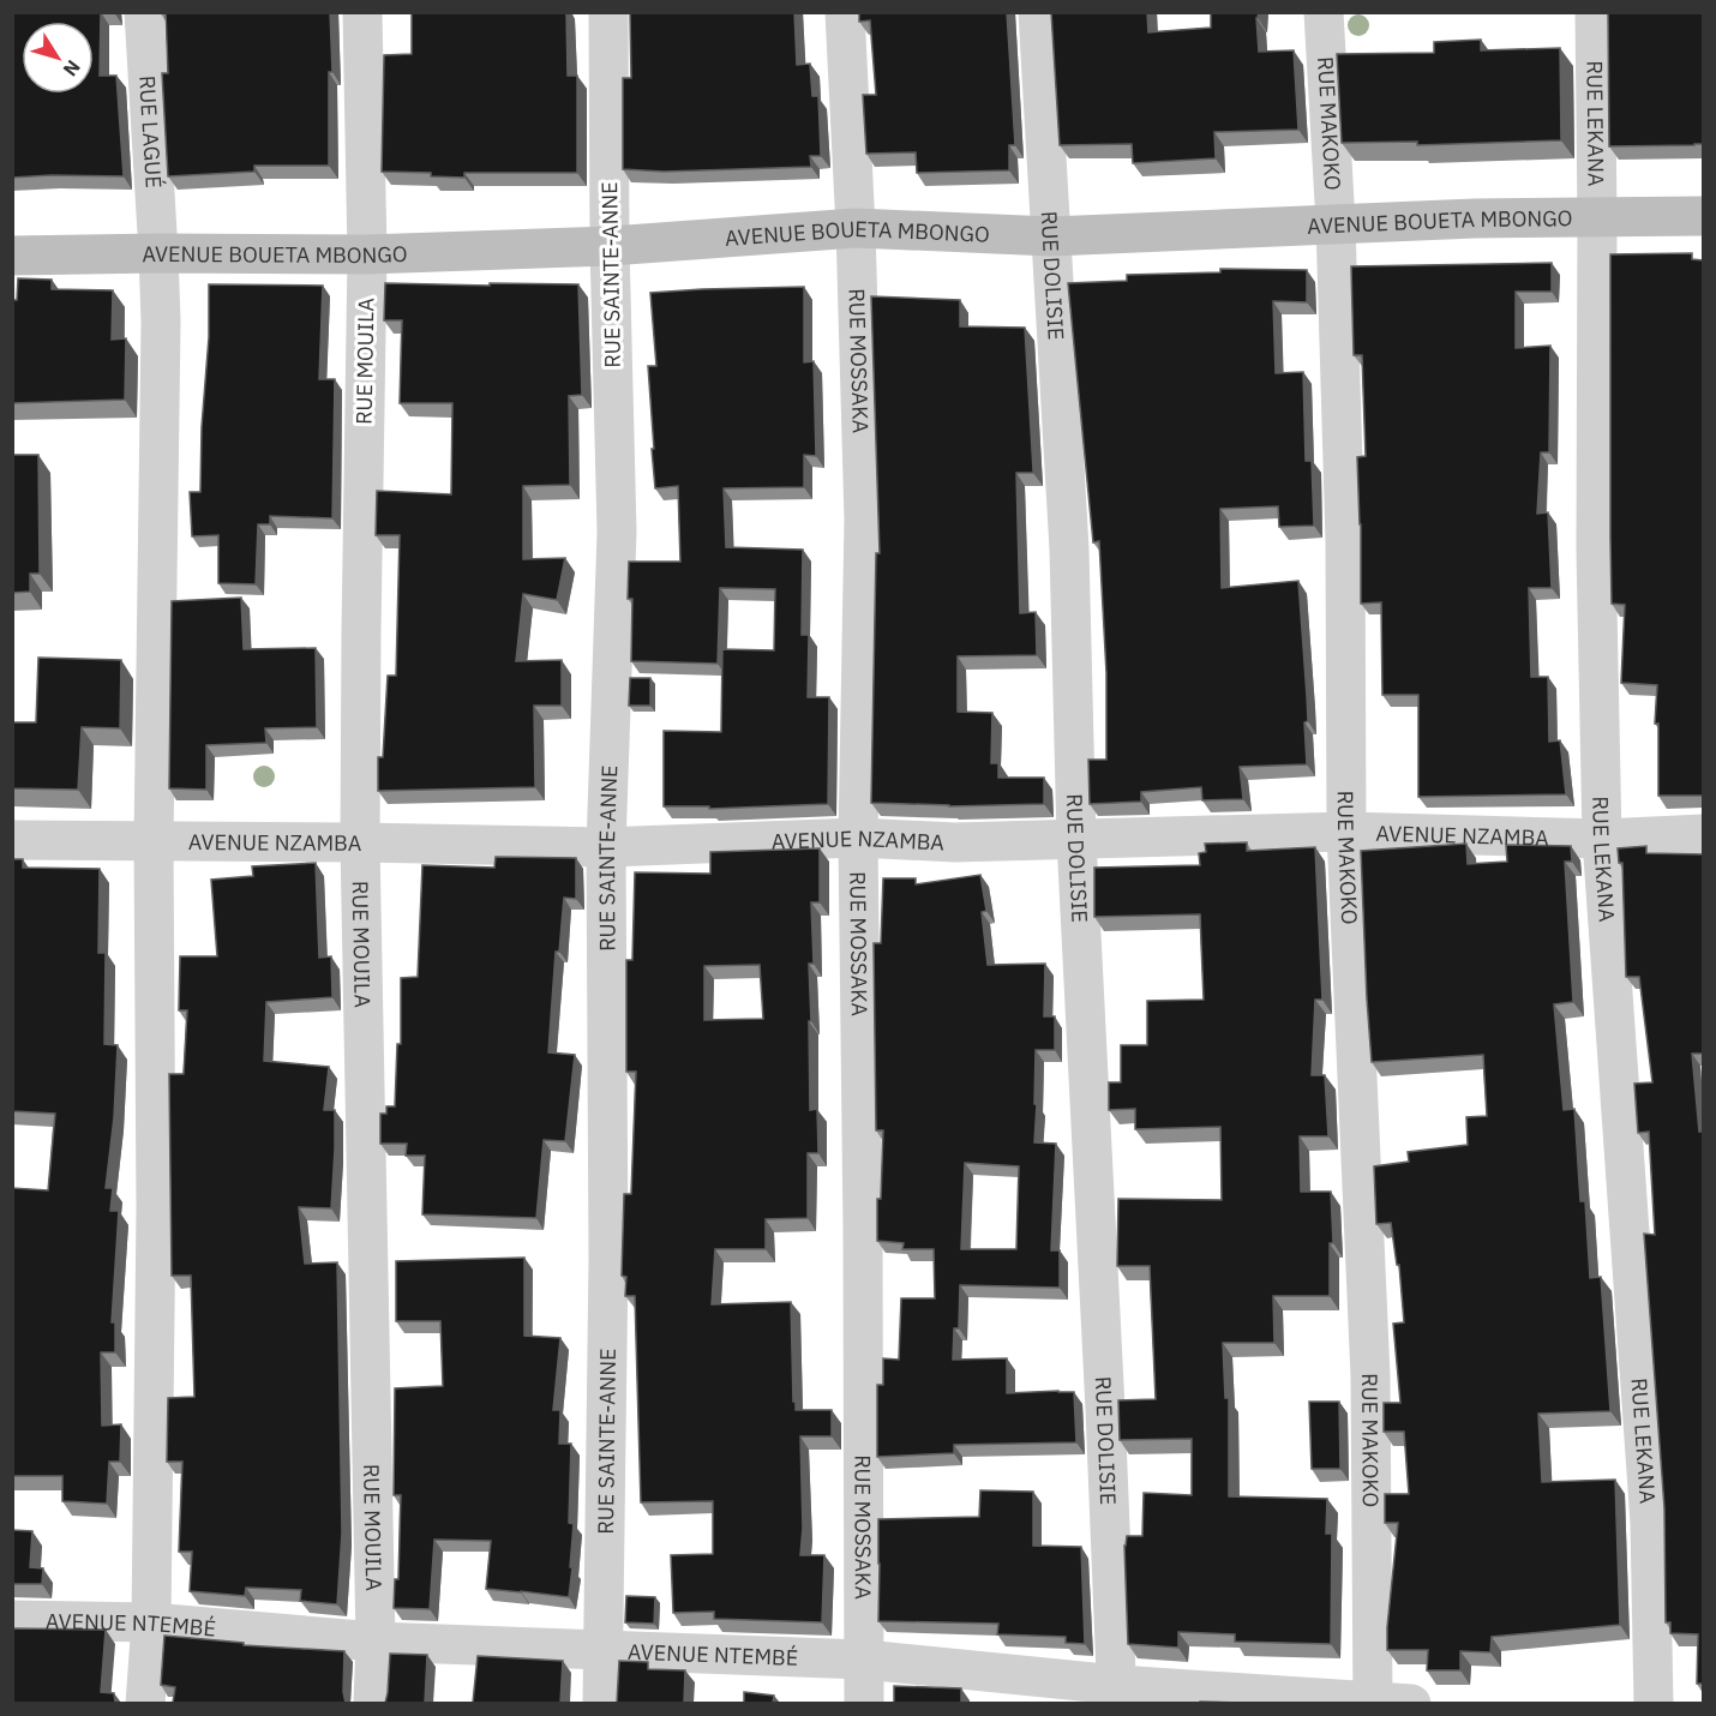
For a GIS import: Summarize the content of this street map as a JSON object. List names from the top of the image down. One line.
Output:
{"streets":{"street":["RUE MAKOKO","RUE LEKANA","RUE LAGUÉ","AVENUE BOUETA MBONGO","RUE SAINTE-ANNE","RUE DOLISIE","RUE MOUILA","RUE MOSSAKA","AVENUE NZAMBA","AVENUE NTEMBÉ"]},"crossings":[["RUE MAKOKO","AVENUE BOUETA MBONGO"],["RUE MAKOKO","AVENUE NZAMBA"],["RUE MAKOKO","AVENUE NTEMBÉ"],["RUE LEKANA","AVENUE BOUETA MBONGO"],["RUE LEKANA","AVENUE NZAMBA"],["RUE LAGUÉ","AVENUE BOUETA MBONGO"],["RUE LAGUÉ","AVENUE NZAMBA"],["RUE LAGUÉ","AVENUE NTEMBÉ"],["AVENUE BOUETA MBONGO","RUE SAINTE-ANNE"],["AVENUE BOUETA MBONGO","RUE DOLISIE"],["AVENUE BOUETA MBONGO","RUE MOUILA"],["AVENUE BOUETA MBONGO","RUE MOSSAKA"],["RUE SAINTE-ANNE","AVENUE NZAMBA"],["RUE SAINTE-ANNE","AVENUE NTEMBÉ"],["RUE DOLISIE","AVENUE NZAMBA"],["RUE DOLISIE","AVENUE NTEMBÉ"],["RUE MOUILA","AVENUE NZAMBA"],["RUE MOUILA","AVENUE NTEMBÉ"],["RUE MOSSAKA","AVENUE NZAMBA"],["RUE MOSSAKA","AVENUE NTEMBÉ"]],"north":"bottom right"}
